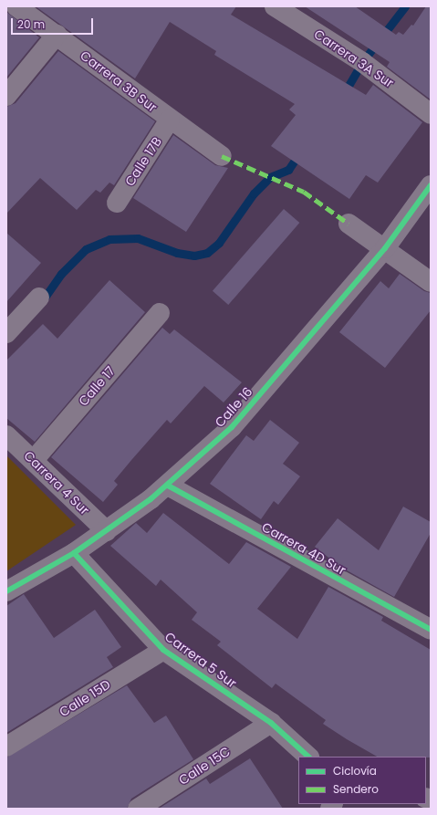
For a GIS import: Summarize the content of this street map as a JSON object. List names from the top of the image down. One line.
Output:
{"streets":{"street":["Carrera 3A Sur","Carrera 3B Sur","Calle 17B","Calle 17","Calle 16","Carrera 4 Sur","Carrera 4D Sur","Carrera 5 Sur","Calle 15D","Calle 15C"]},"crossings":[["Carrera 3B Sur","Calle 17B"],["Calle 17","Carrera 4 Sur"],["Calle 16","Carrera 4 Sur"],["Calle 16","Carrera 4D Sur"],["Calle 16","Carrera 5 Sur"],["Carrera 5 Sur","Calle 15D"],["Carrera 5 Sur","Calle 15C"]],"legend":["Ciclovía","Sendero"],"scale_bar":"20 m"}
